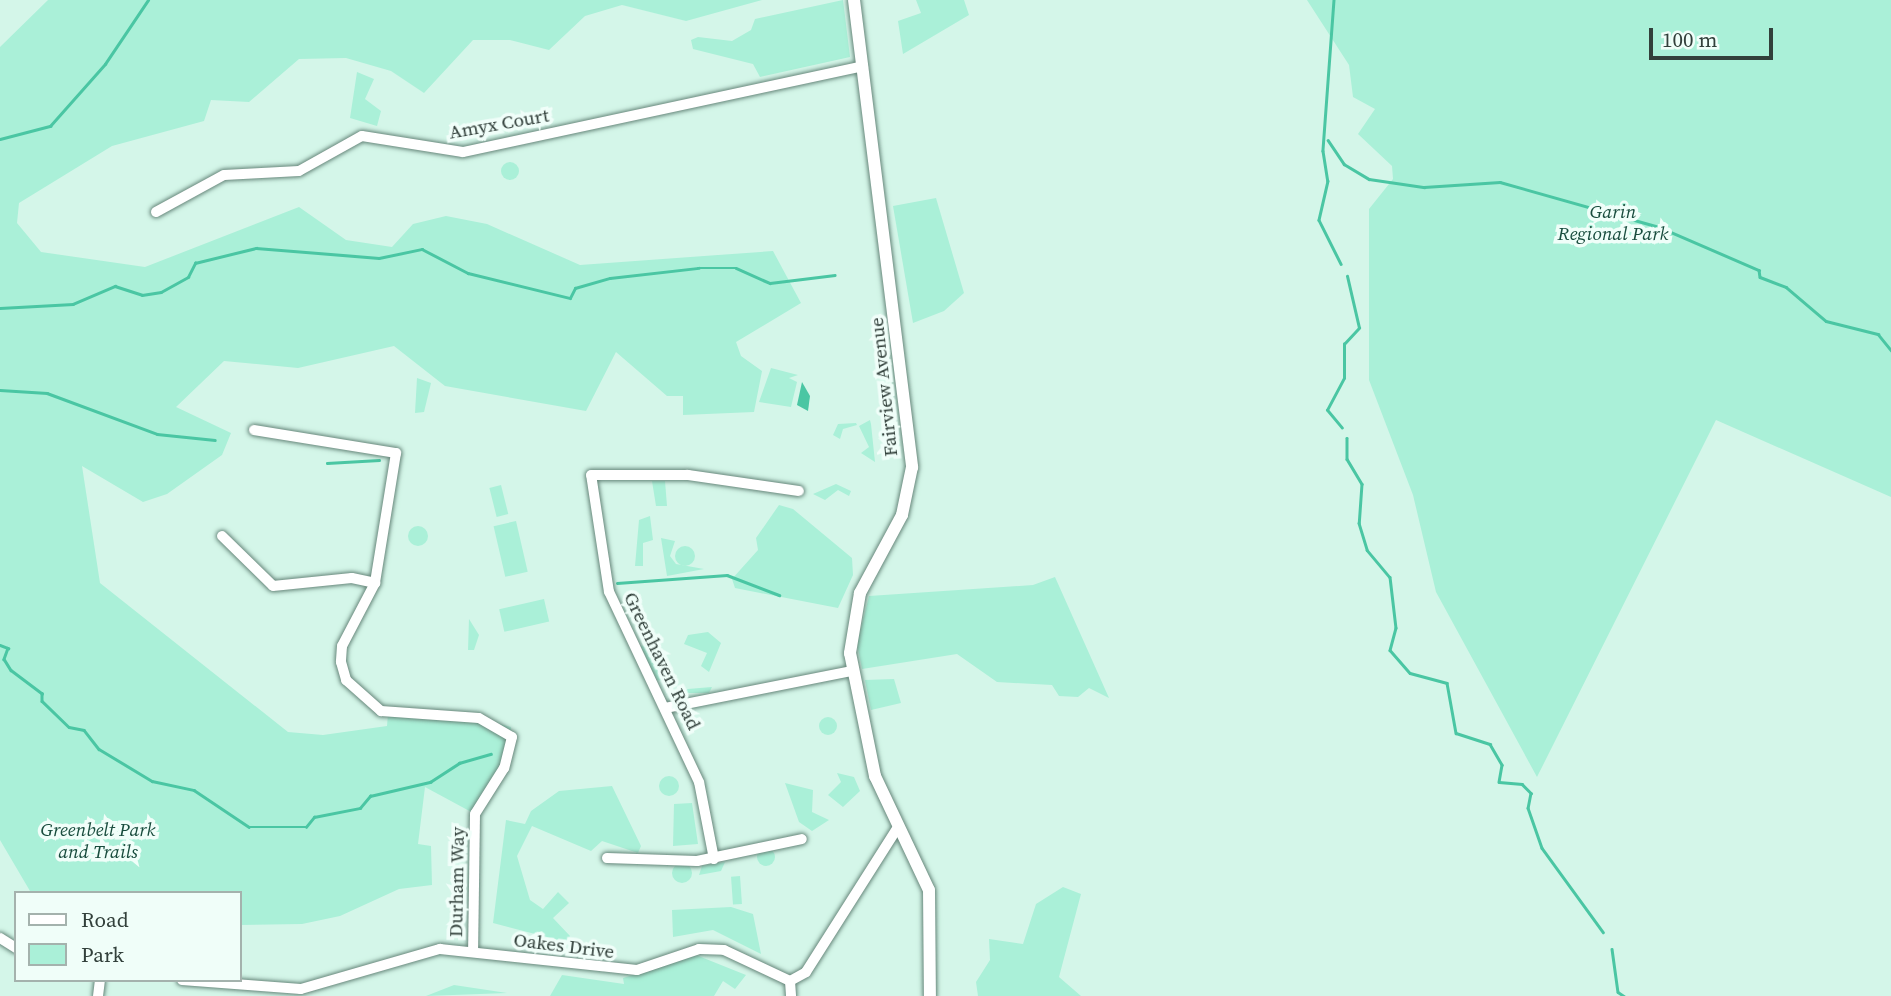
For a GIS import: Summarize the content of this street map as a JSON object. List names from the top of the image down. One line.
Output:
{"streets":{"main road":["Fairview Avenue"],"street":["Amyx Court","Greenhaven Road","Durham Way","Oakes Drive"]},"crossings":[["Amyx Court","Fairview Avenue"],["Durham Way","Oakes Drive"]],"parks":["Garin Regional Park","Greenbelt Park and Trails"],"legend":["Road","Park"],"scale_bar":"100 m"}
